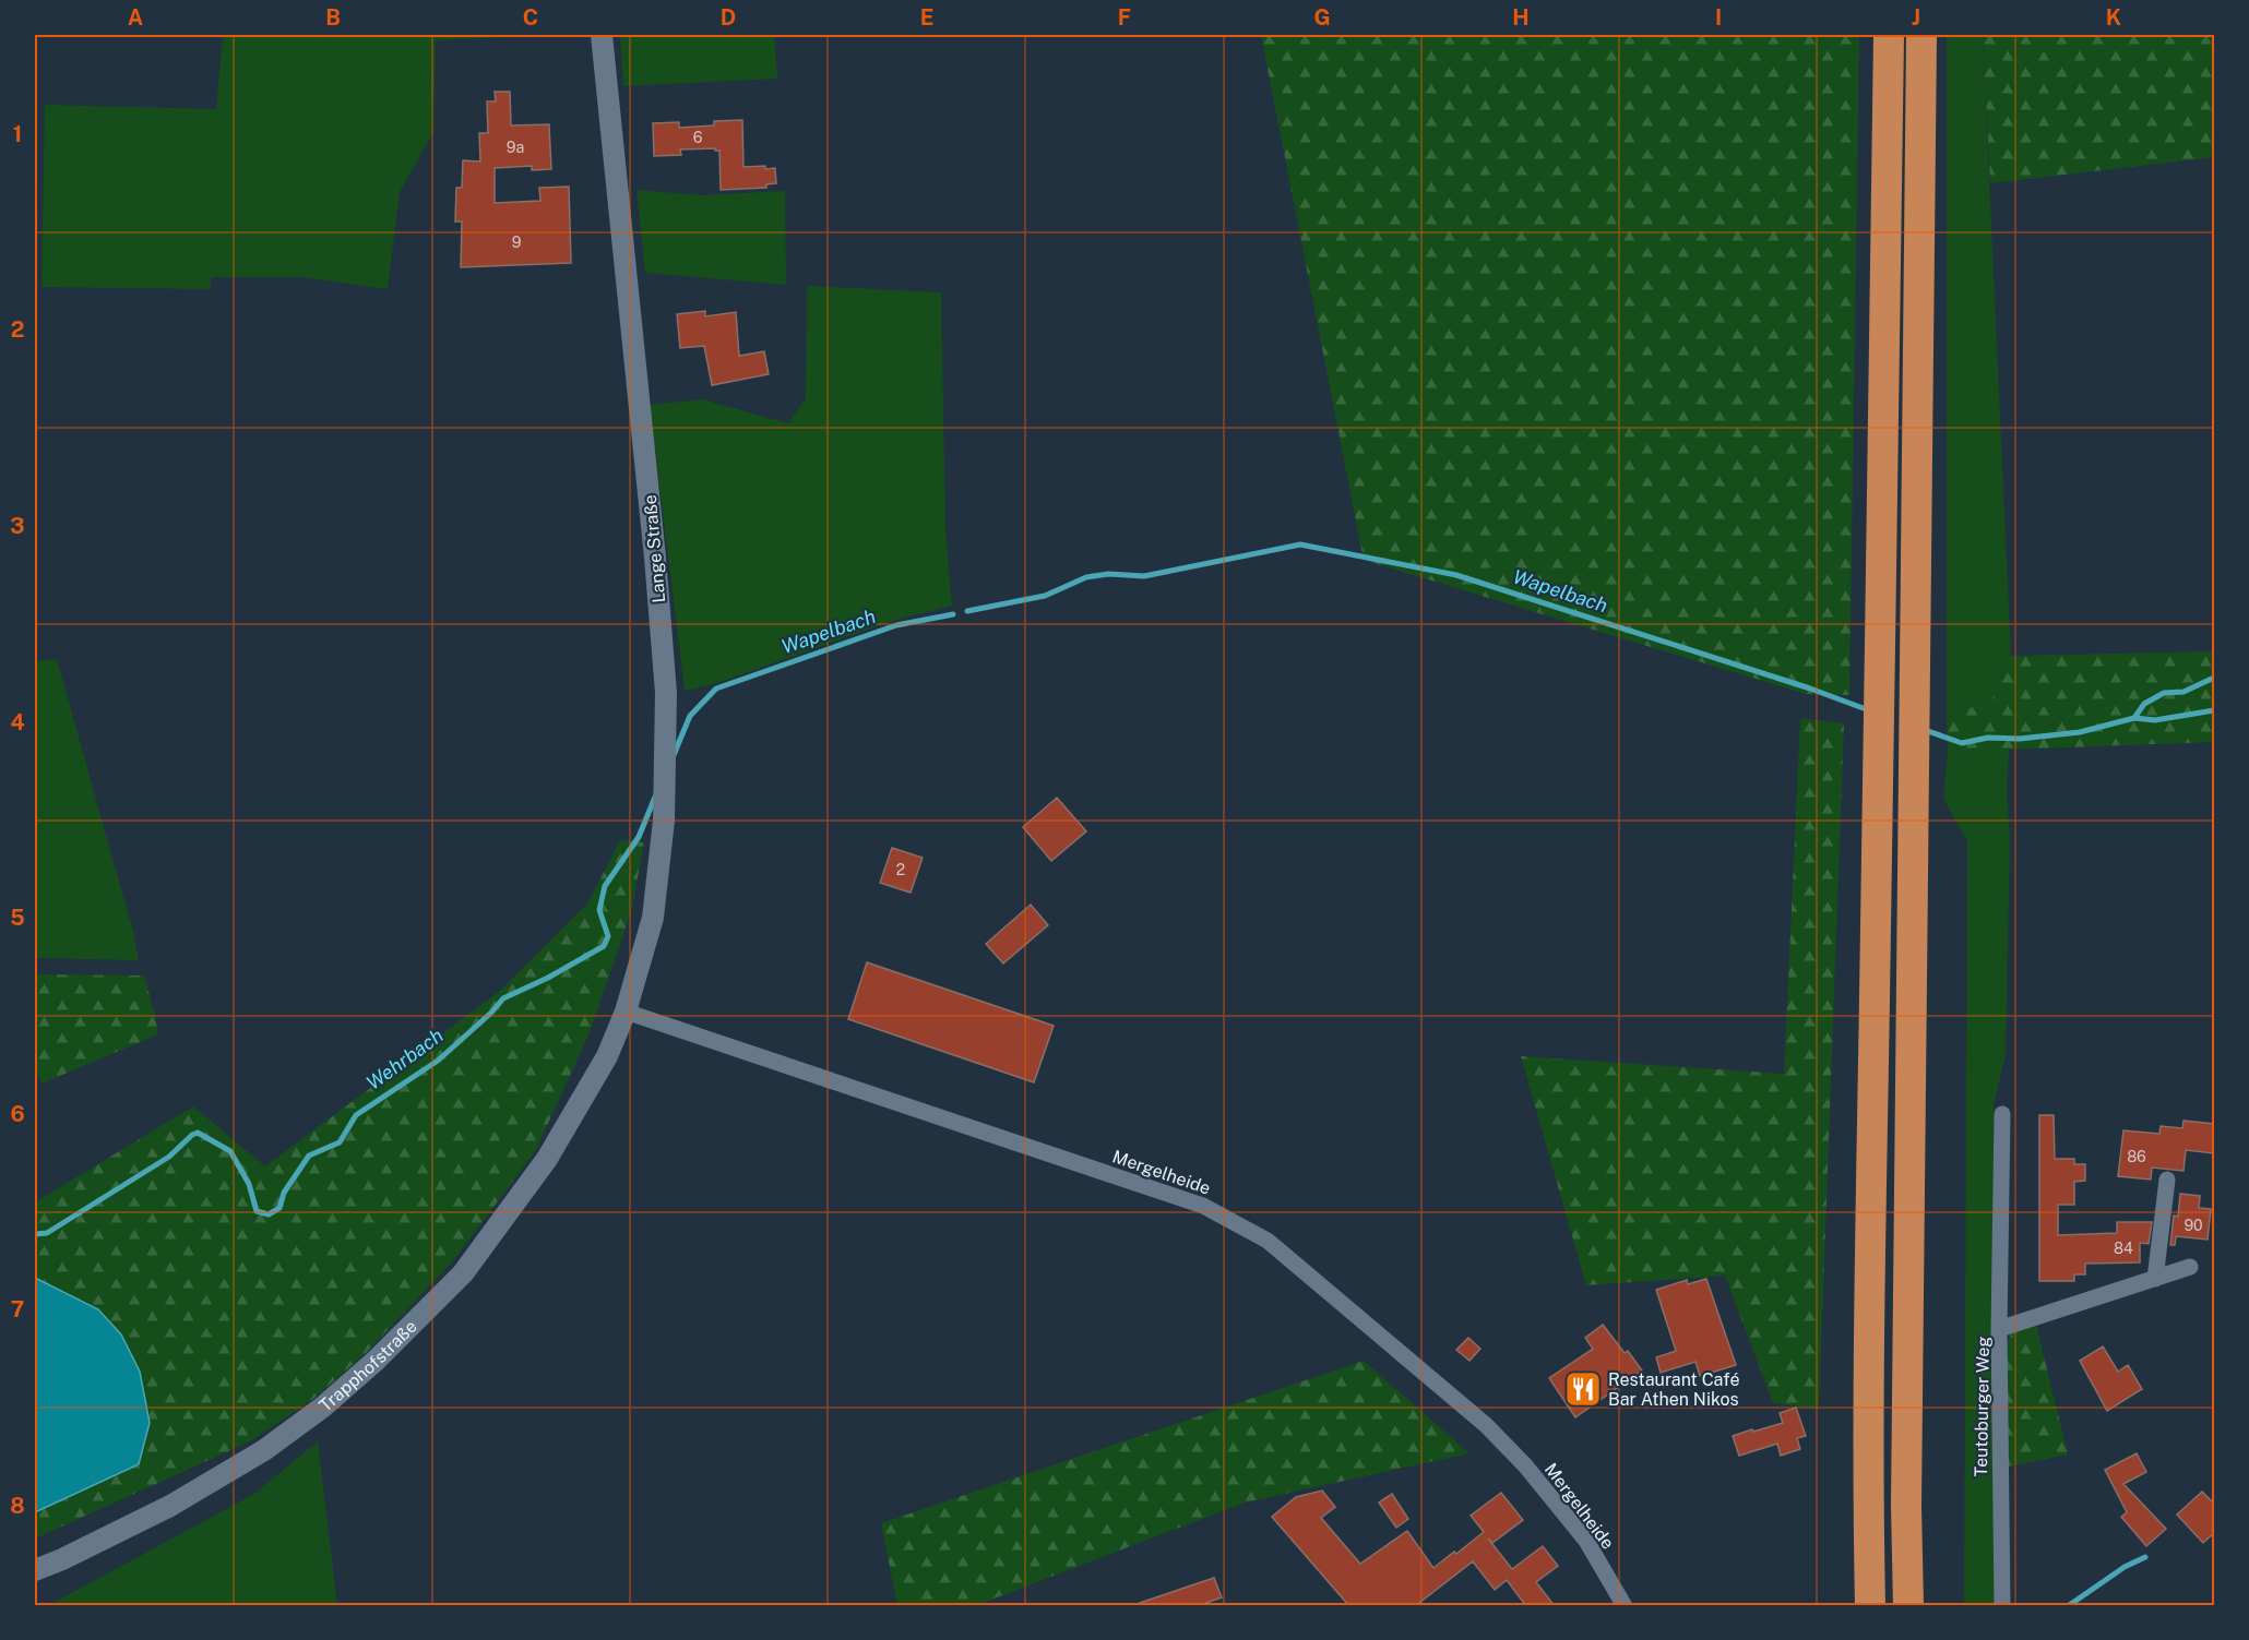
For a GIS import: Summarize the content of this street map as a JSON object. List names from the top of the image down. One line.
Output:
{"streets":{"street":["Lange Straße","Mergelheide","Trapphofstraße","Teutoburger Weg"]},"crossings":[["Lange Straße","Mergelheide"],["Lange Straße","Trapphofstraße"]],"water":["Wapelbach","Wehrbach"],"places":{"restaurant":["Restaurant Café Bar Athen Nikos"]},"house_numbers":["6","9a","9","2","86","90","84"],"grid":{"columns":["A","B","C","D","E","F","G","H","I","J","K"],"rows":["1","2","3","4","5","6","7","8"]}}
